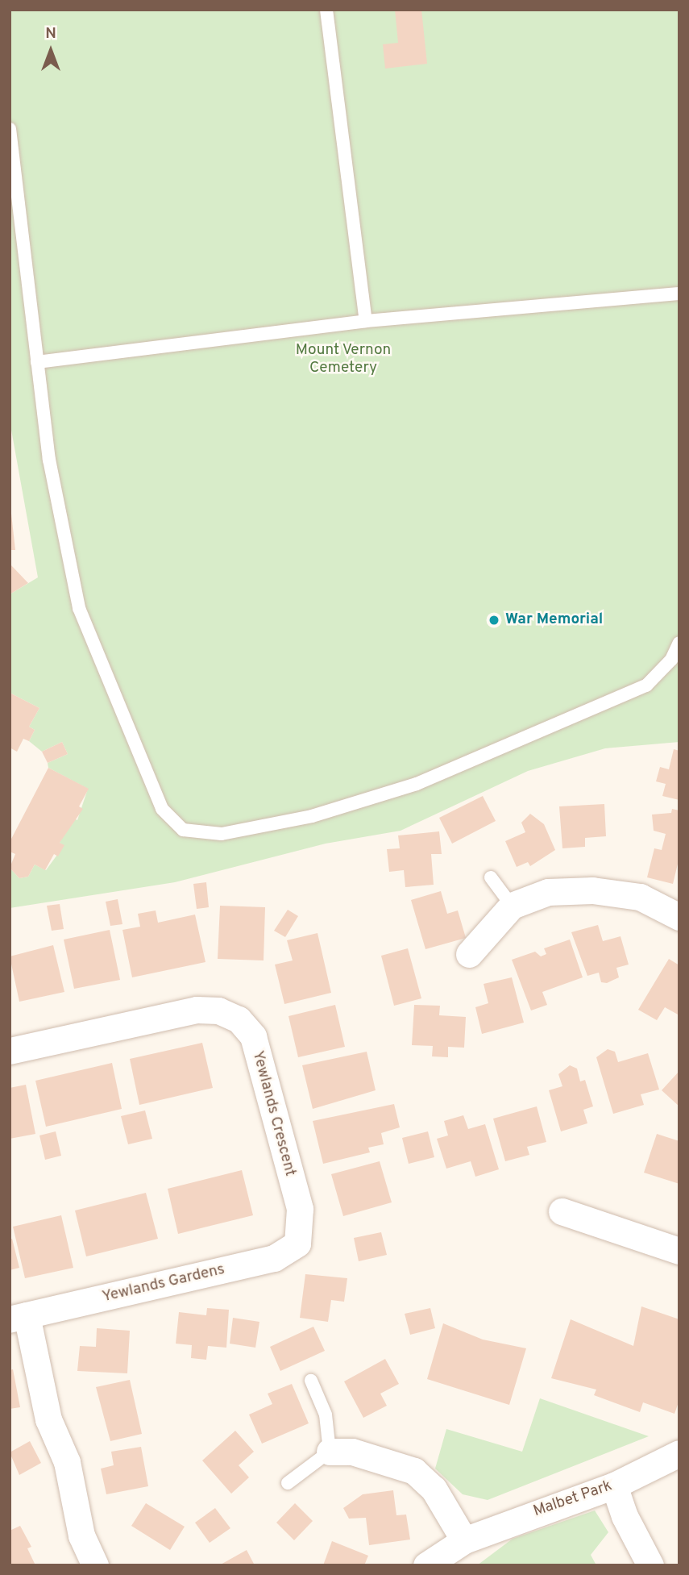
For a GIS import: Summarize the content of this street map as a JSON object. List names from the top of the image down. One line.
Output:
{"streets":{"street":["Yewlands Crescent","Yewlands Gardens","Malbet Park"]},"crossings":[["Yewlands Crescent","Yewlands Gardens"]],"parks":["Mount Vernon Cemetery"],"places":["War Memorial"],"north":"top"}
